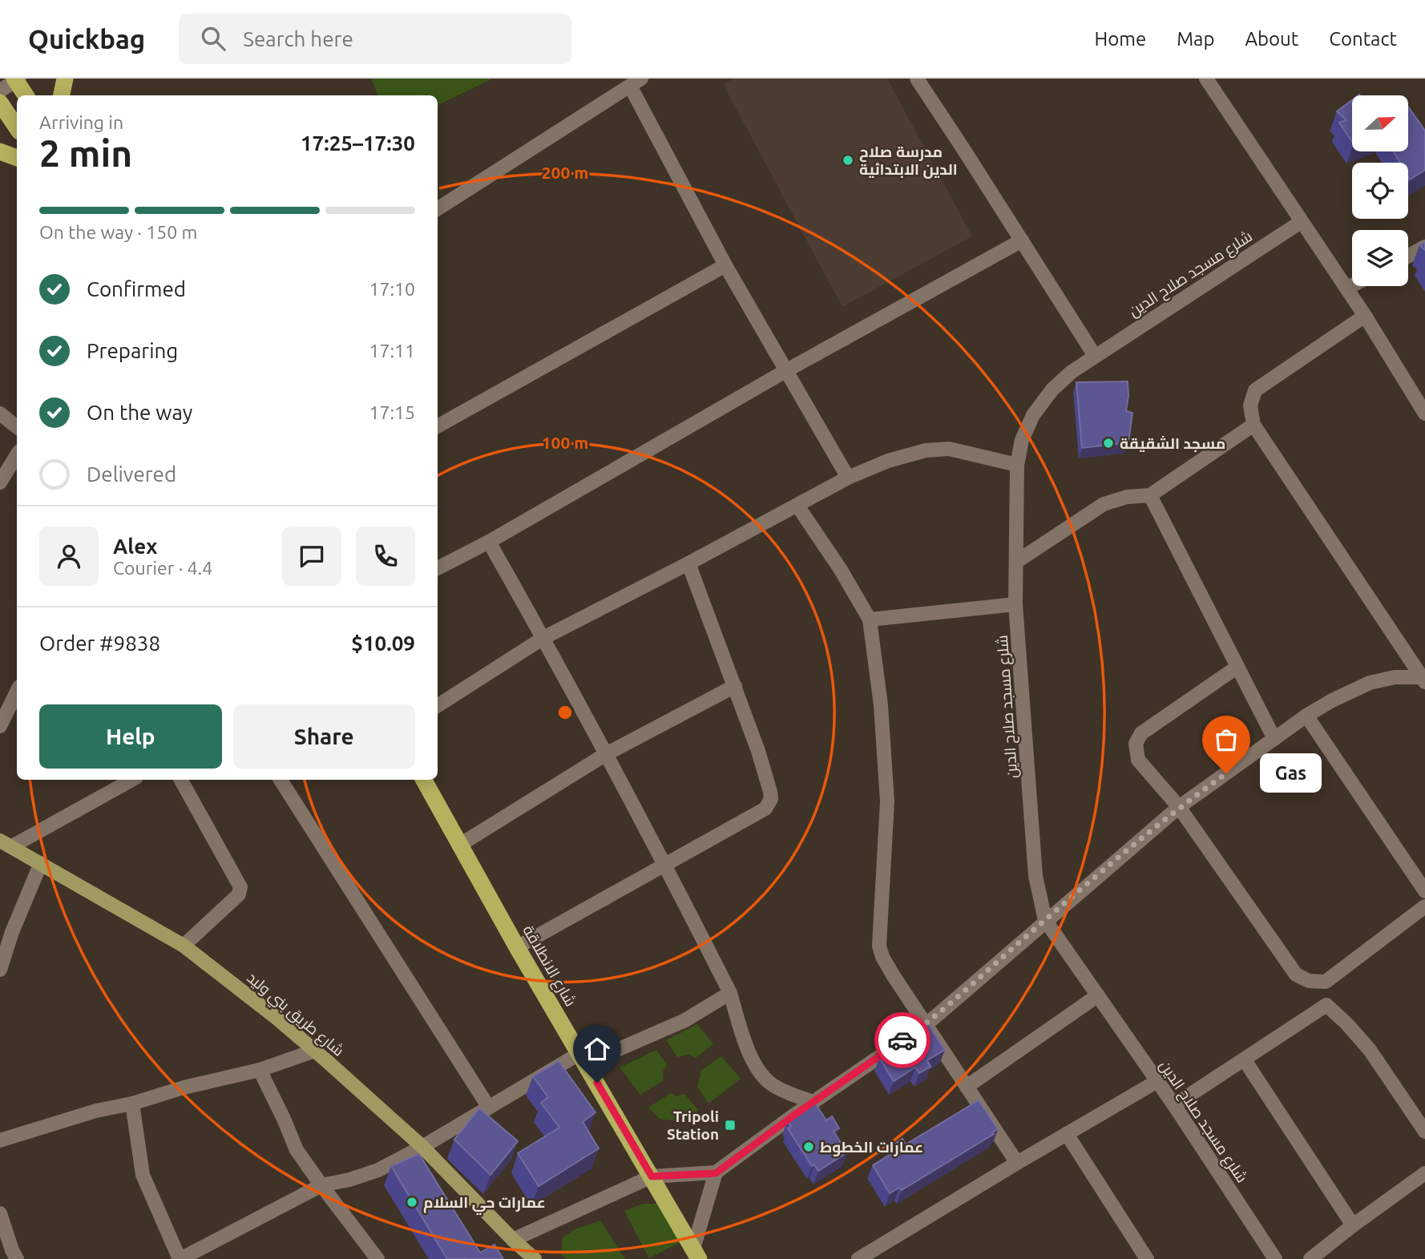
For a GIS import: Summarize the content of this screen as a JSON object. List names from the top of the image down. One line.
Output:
{"streets":{"highway":["شارع الانطلاقة"],"main road":["شارع طريق بني وليد"],"street":["شلرع مسجد صلاح الدين"]},"places":{"other":["مدرسة صلاح الدين الابتدائية","مسجد الشقيقة","Gas","عمارات الخطوط","عمارات حي السلام"],"transit":["Tripoli Station"]},"north":"right","page":{"header":"Quickbag","search":"Search here","nav":["Home","Map","About","Contact"],"heading":["2 min","Arriving in","17:25–17:30"],"panel":["Alex","Courier · 4.4","Order #9838","$10.09"],"bar":"On the way · 150 m","list":[["Confirmed","17:10"],["Preparing","17:11"],["On the way","17:15"],"Delivered"],"buttons":["Help","Share"],"bubble":"Gas"},"rings":["200 m","100 m"]}
